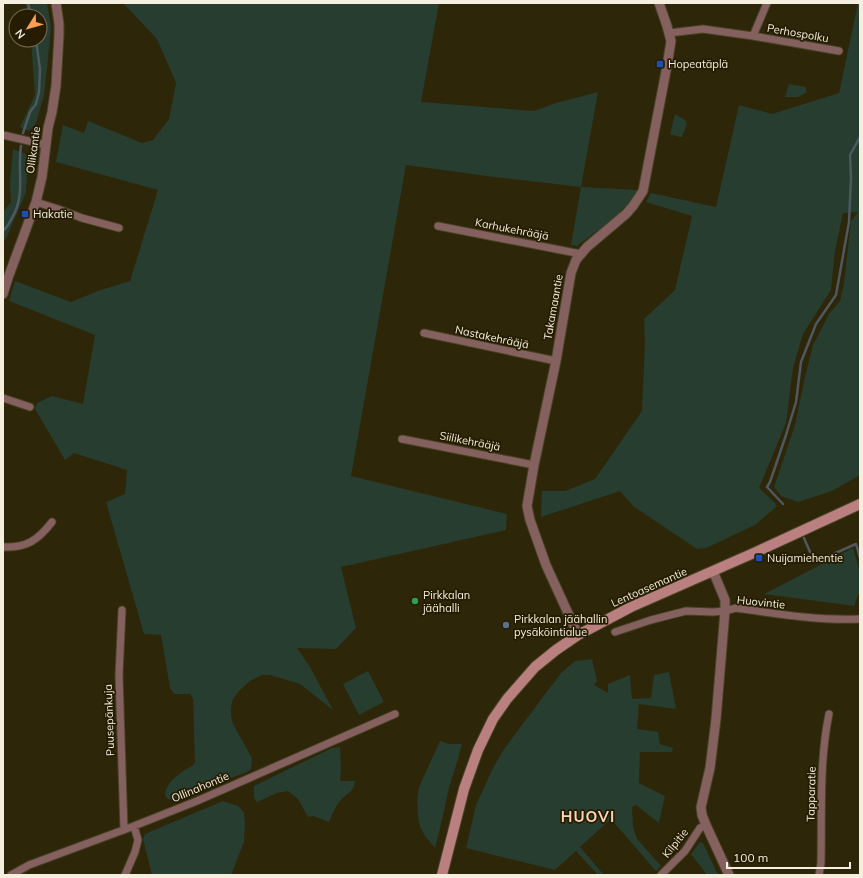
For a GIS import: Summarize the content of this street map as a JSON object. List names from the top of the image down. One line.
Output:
{"streets":{"main road":["Lentoasemantie"],"street":["Perhospolku","Ollikantie","Karhukehrääjä","Takamaantie","Nastakehrääjä","Siilikehrääjä","Huovintie","Puusepänkuja","Ollinahontie","Tapparatie","Kilpitie"]},"crossings":[["Karhukehrääjä","Takamaantie"],["Takamaantie","Nastakehrääjä"],["Takamaantie","Siilikehrääjä"],["Takamaantie","Lentoasemantie"],["Puusepänkuja","Ollinahontie"]],"districts":["HUOVI"],"places":{"transit":["Hopeatäplä","Hakatie","Nuijamiehentie"],"other":["Pirkkalan jäähalli","Pirkkalan jäähallin pysäköintialue"]},"scale_bar":"100 m","north":"bottom left"}
